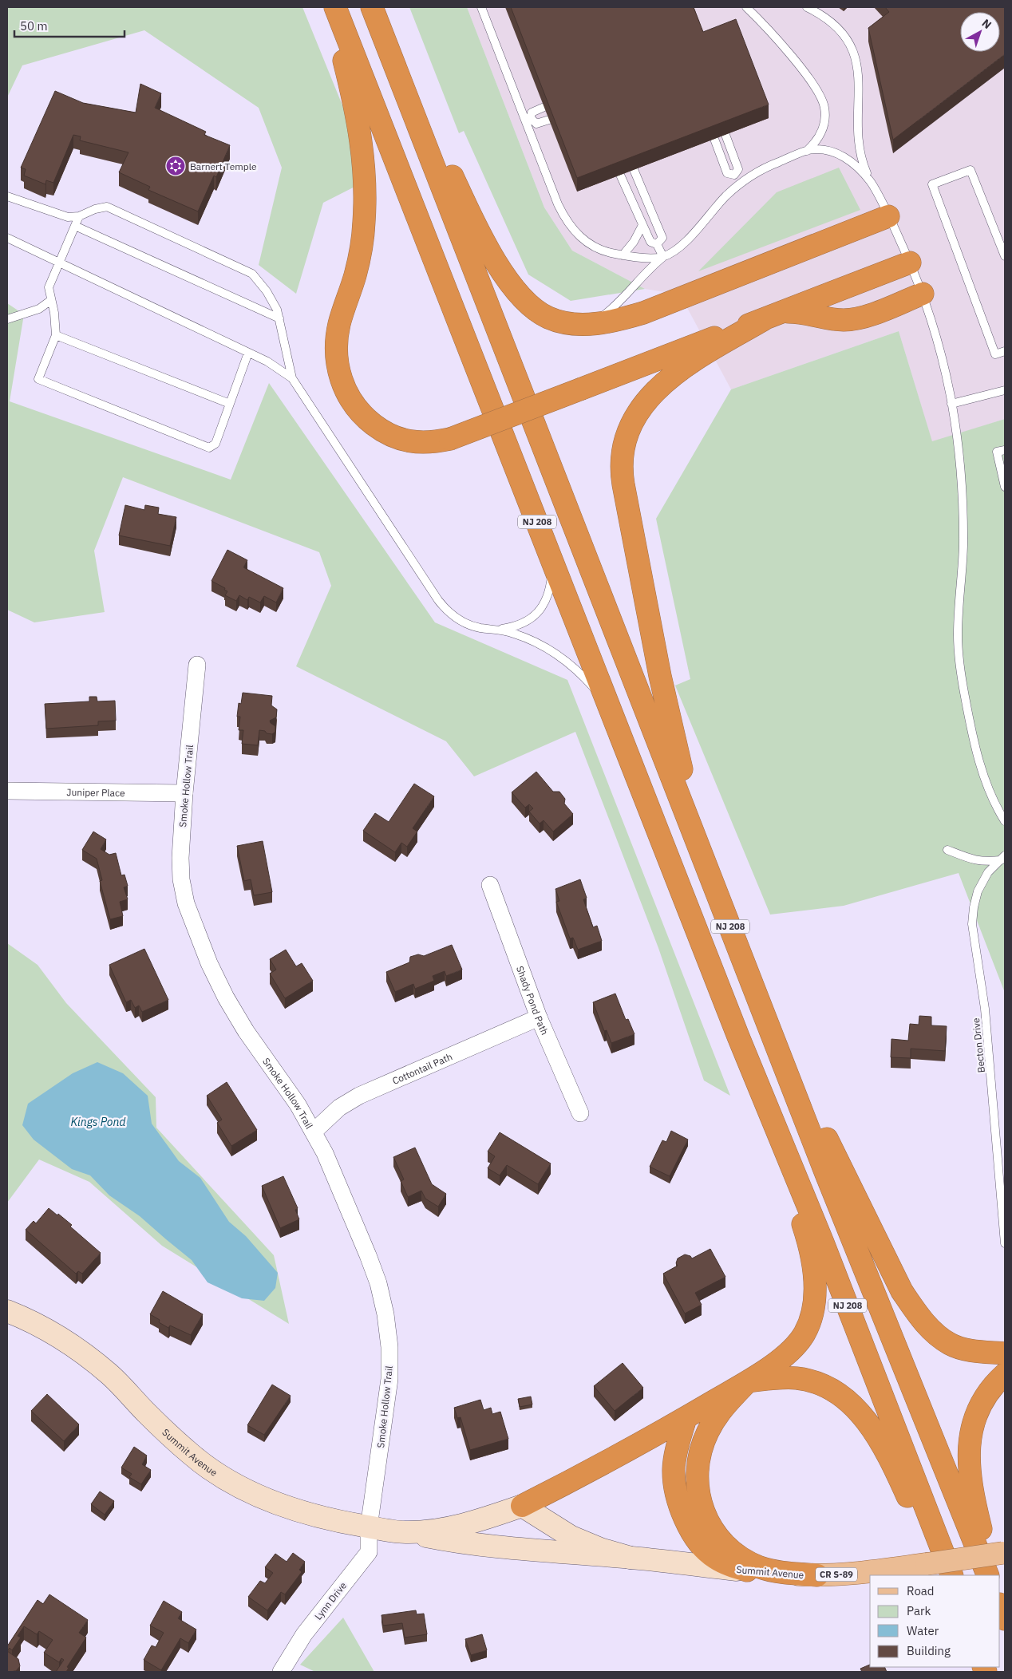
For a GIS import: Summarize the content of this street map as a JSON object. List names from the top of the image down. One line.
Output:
{"streets":{"highway":["NJ 208"],"main road":["Summit Avenue","CR S-89"],"street":["Smoke Hollow Trail","Juniper Place","Shady Pond Path","Cottontail Path","Lynn Drive"],"lane":["Becton Drive"]},"crossings":[["Smoke Hollow Trail","Juniper Place"],["Smoke Hollow Trail","Cottontail Path"],["Smoke Hollow Trail","Summit Avenue"],["Smoke Hollow Trail","Lynn Drive"],["Shady Pond Path","Cottontail Path"],["Summit Avenue","Lynn Drive"]],"water":["Kings Pond"],"places":{"synagogue":["Barnert Temple"]},"legend":["Road","Park","Water","Building"],"scale_bar":"50 m","north":"top right"}
